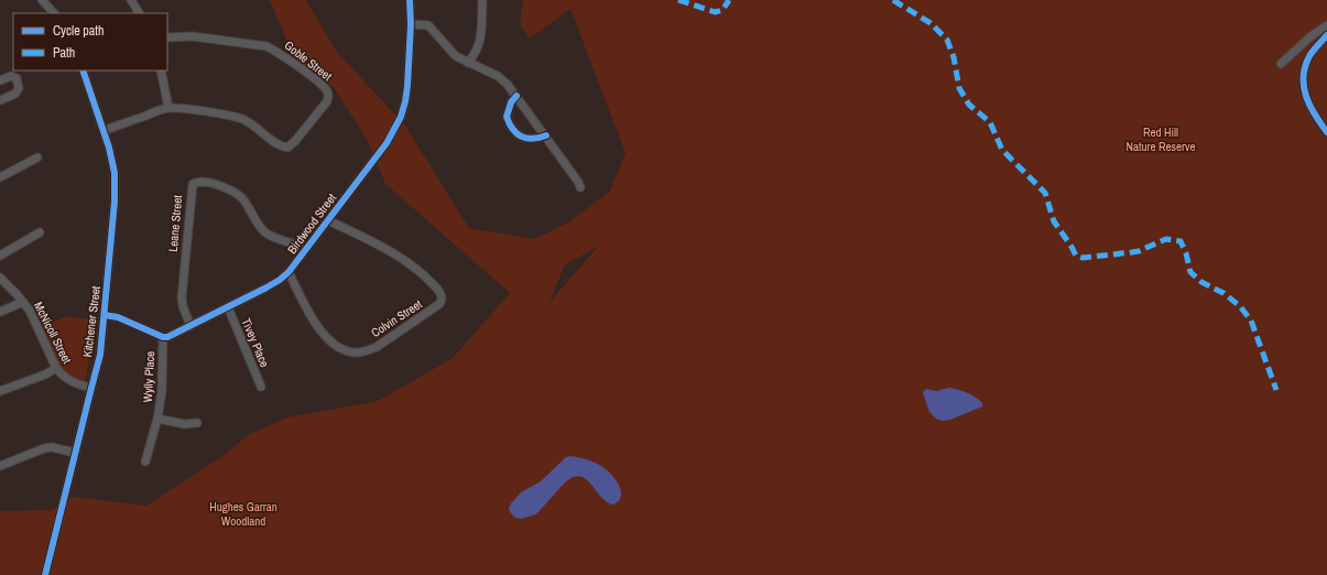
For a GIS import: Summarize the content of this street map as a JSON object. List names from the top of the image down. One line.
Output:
{"streets":{"street":["Goble Street","Leane Street","Birdwood Street","Colvin Street","Kitchener Street","McNicoll Street","Tivey Place","Wylly Place"]},"crossings":[["Goble Street","Kitchener Street"],["Leane Street","Birdwood Street"],["Birdwood Street","Colvin Street"],["Birdwood Street","Tivey Place"],["Birdwood Street","Wylly Place"],["Kitchener Street","McNicoll Street"]],"parks":["Red Hill Nature Reserve","Hughes Garran Woodland"],"legend":["Cycle path","Path"]}
